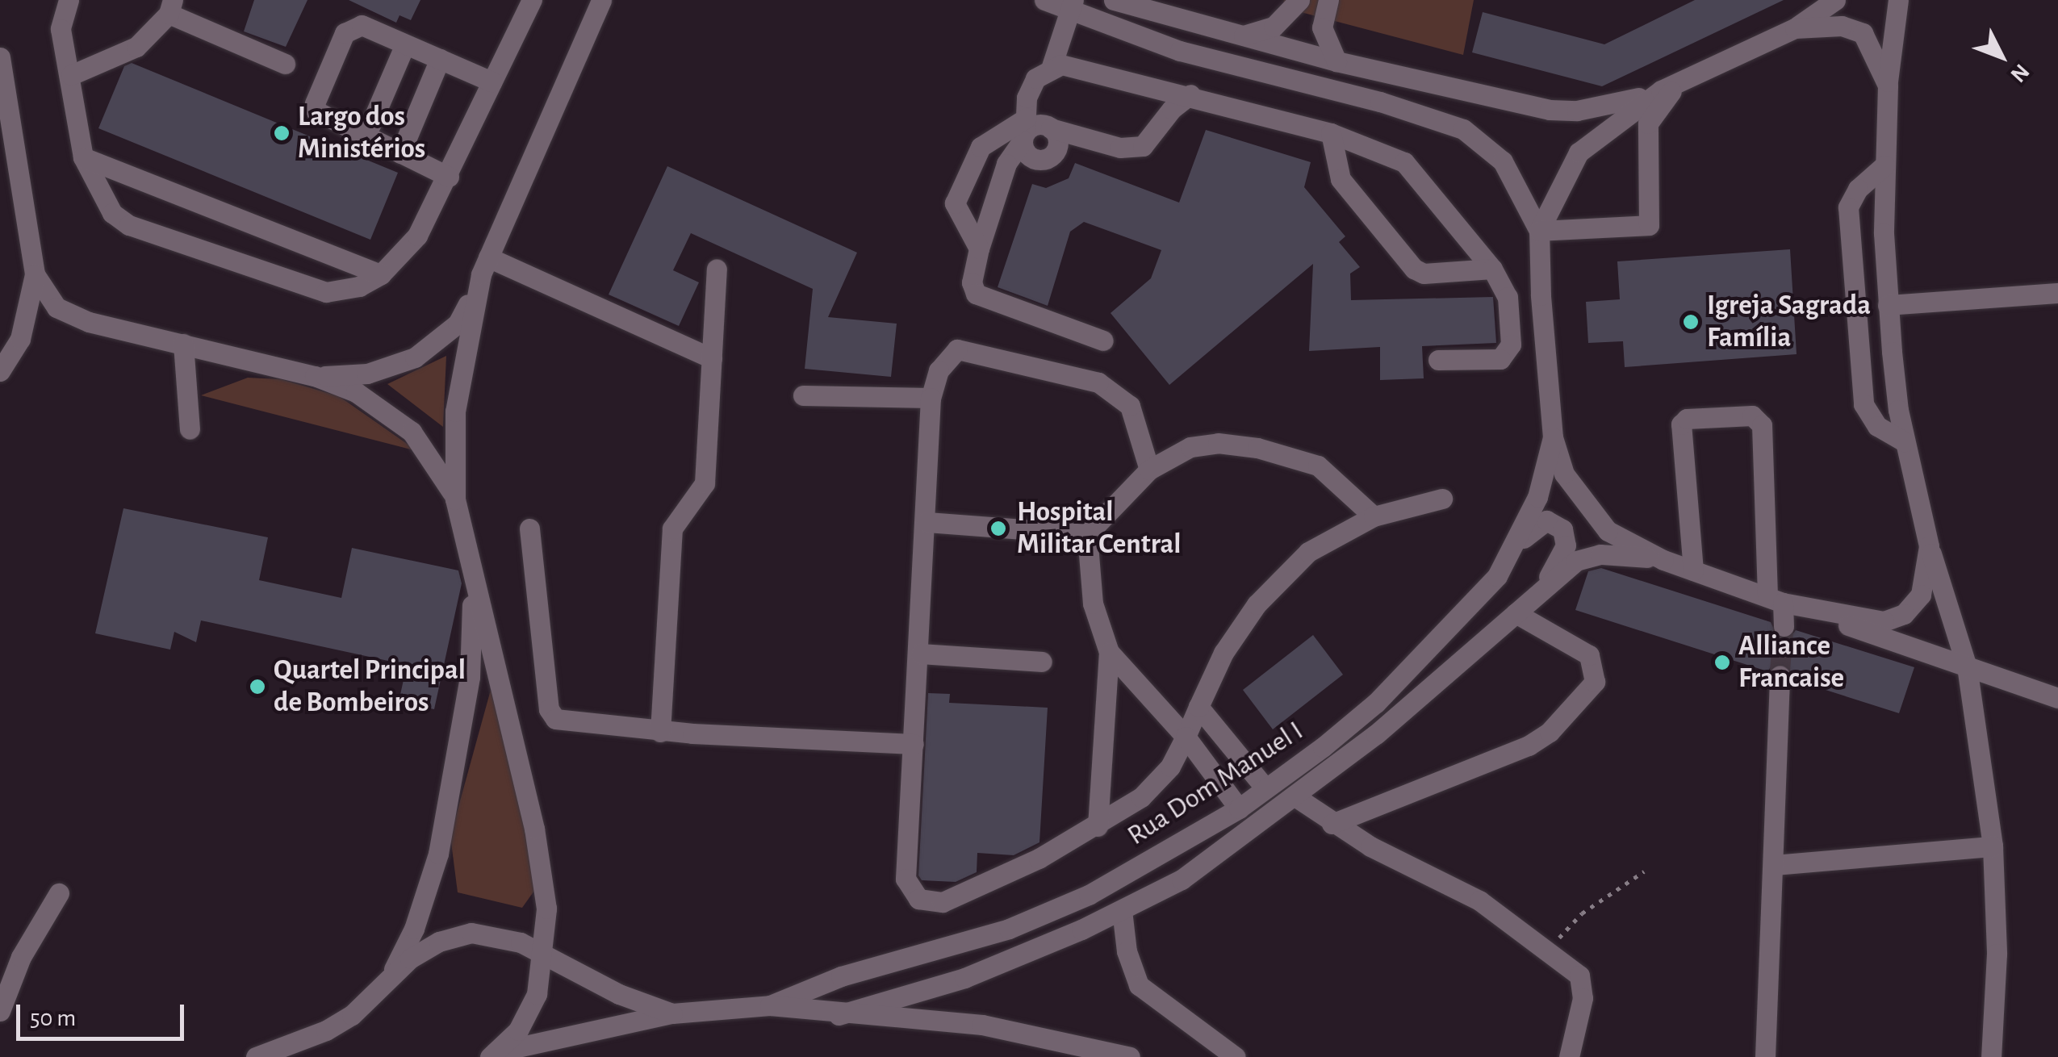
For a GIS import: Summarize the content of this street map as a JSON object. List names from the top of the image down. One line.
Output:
{"streets":{"street":["Rua Dom Manuel I"]},"places":["Largo dos Ministérios","Igreja Sagrada Família","Hospital Militar Central","Alliance Francaise","Quartel Principal de Bombeiros"],"scale_bar":"50 m","north":"bottom right"}
